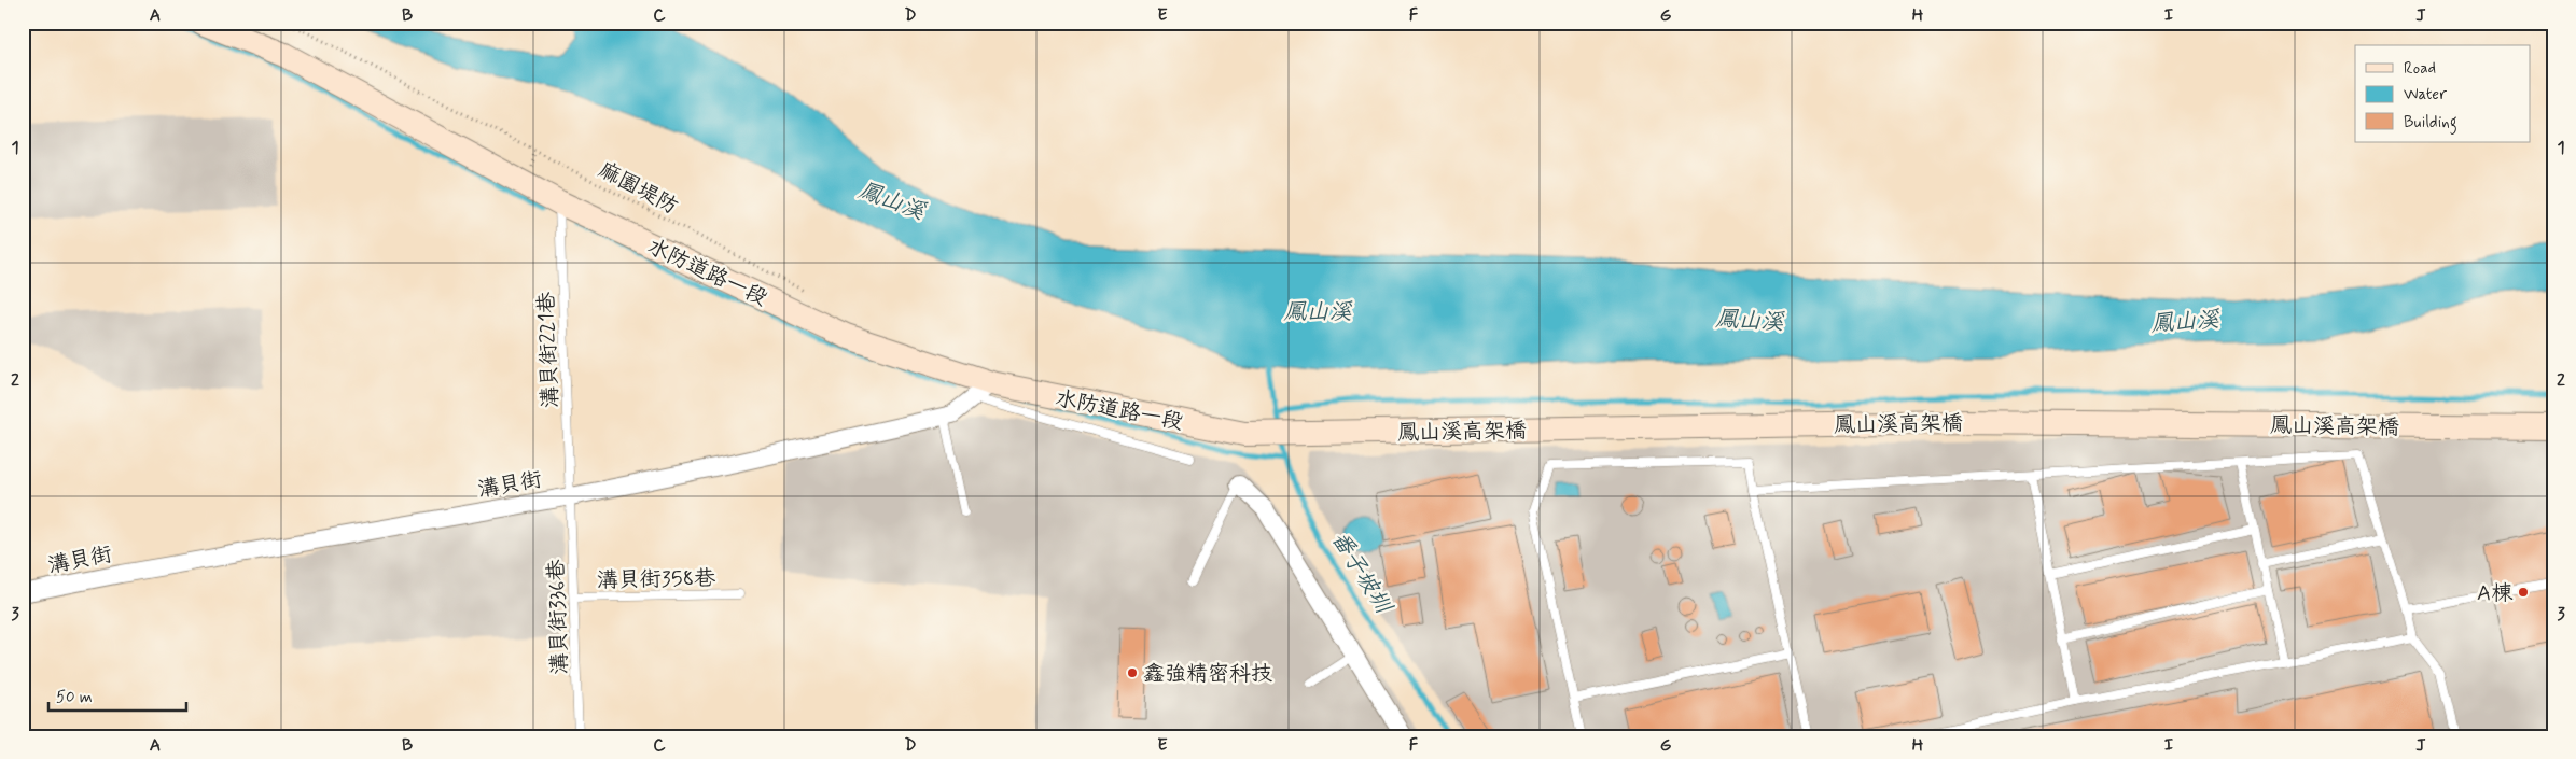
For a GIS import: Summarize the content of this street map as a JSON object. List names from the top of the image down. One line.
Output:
{"streets":{"street":["水防道路一段","鳳山溪高架橋","溝貝街"],"lane":["溝貝街221巷","溝貝街358巷","溝貝街336巷"],"path":["麻園堤防"]},"crossings":[["水防道路一段","溝貝街221巷"],["水防道路一段","鳳山溪高架橋"],["水防道路一段","溝貝街"],["溝貝街221巷","溝貝街"],["溝貝街221巷","溝貝街336巷"],["溝貝街","溝貝街336巷"],["溝貝街358巷","溝貝街336巷"]],"water":["鳳山溪","番子坡圳"],"places":["A棟","鑫強精密科技"],"legend":["Road","Water","Building"],"scale_bar":"50 m","grid":{"columns":["A","B","C","D","E","F","G","H","I","J"],"rows":["1","2","3"]}}
